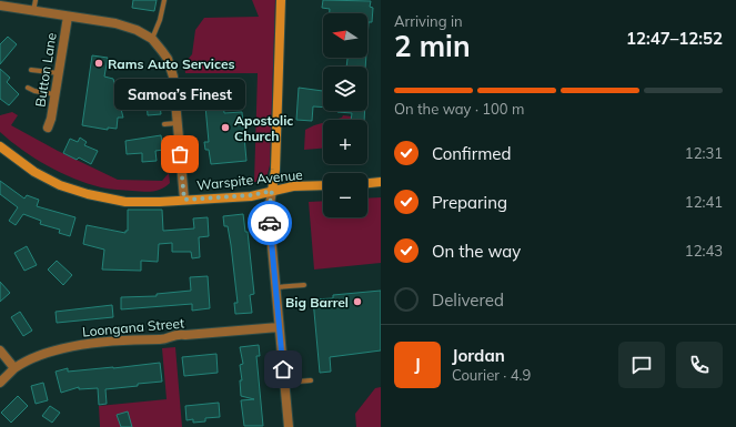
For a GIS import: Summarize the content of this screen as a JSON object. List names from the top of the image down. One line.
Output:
{"streets":{"main road":["Warspite Avenue"],"street":["Button Lane","Loongana Street"]},"places":["Rams Auto Services","Apostolic Church","Samoa’s Finest","Big Barrel"],"north":"left","page":{"heading":["2 min","Arriving in","12:47–12:52"],"panel":["Jordan","Courier · 4.9"],"map_buttons":["+","−"],"bar":"On the way · 100 m","bubble":"Samoa’s Finest","list":[["Confirmed","12:31"],["Preparing","12:41"],["On the way","12:43"],"Delivered"],"round":"J"}}
